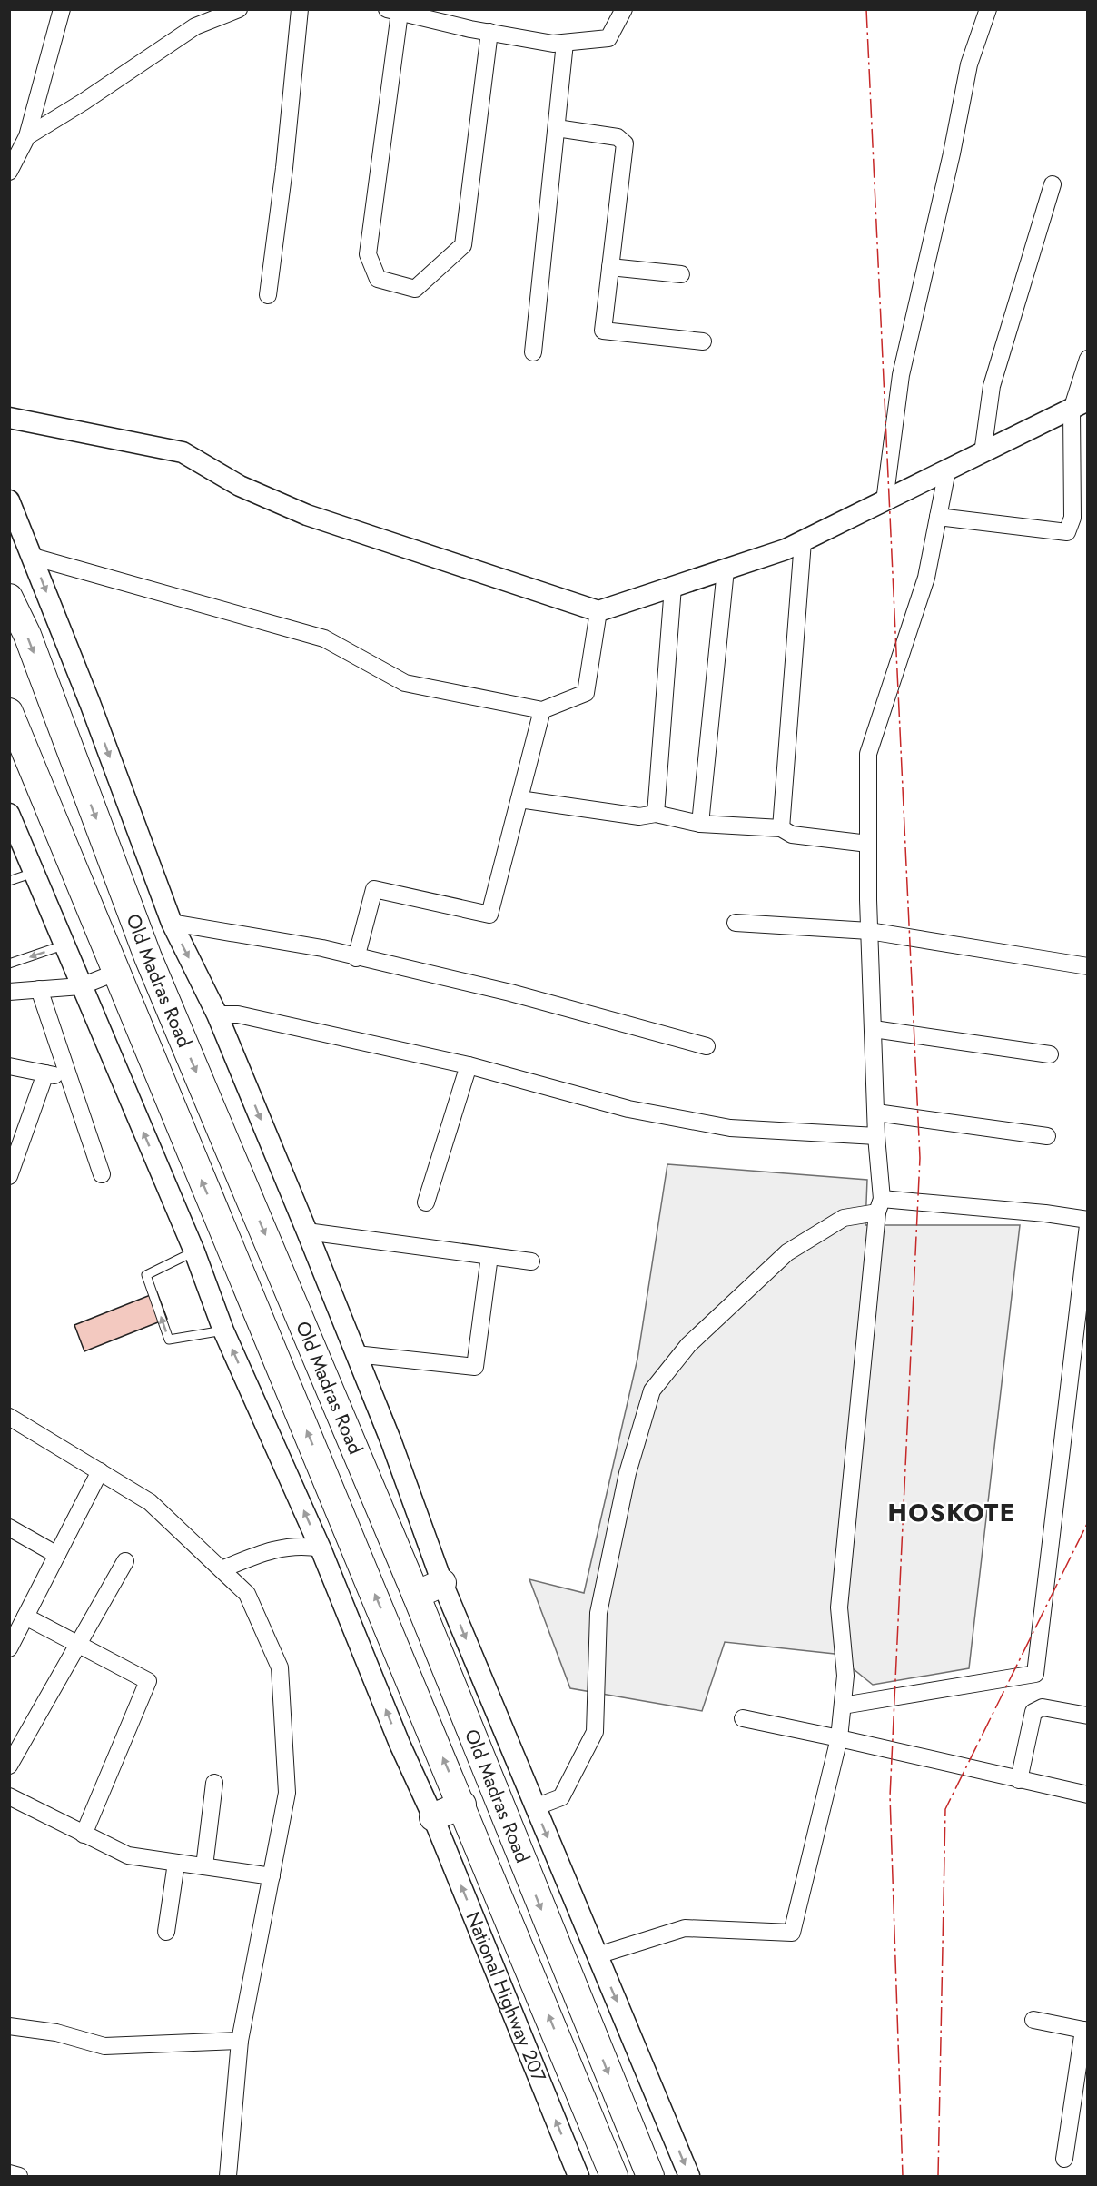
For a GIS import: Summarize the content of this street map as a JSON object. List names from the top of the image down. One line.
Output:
{"streets":{"highway":["Old Madras Road"],"street":["National Highway 207"]},"districts":["HOSKOTE"]}
